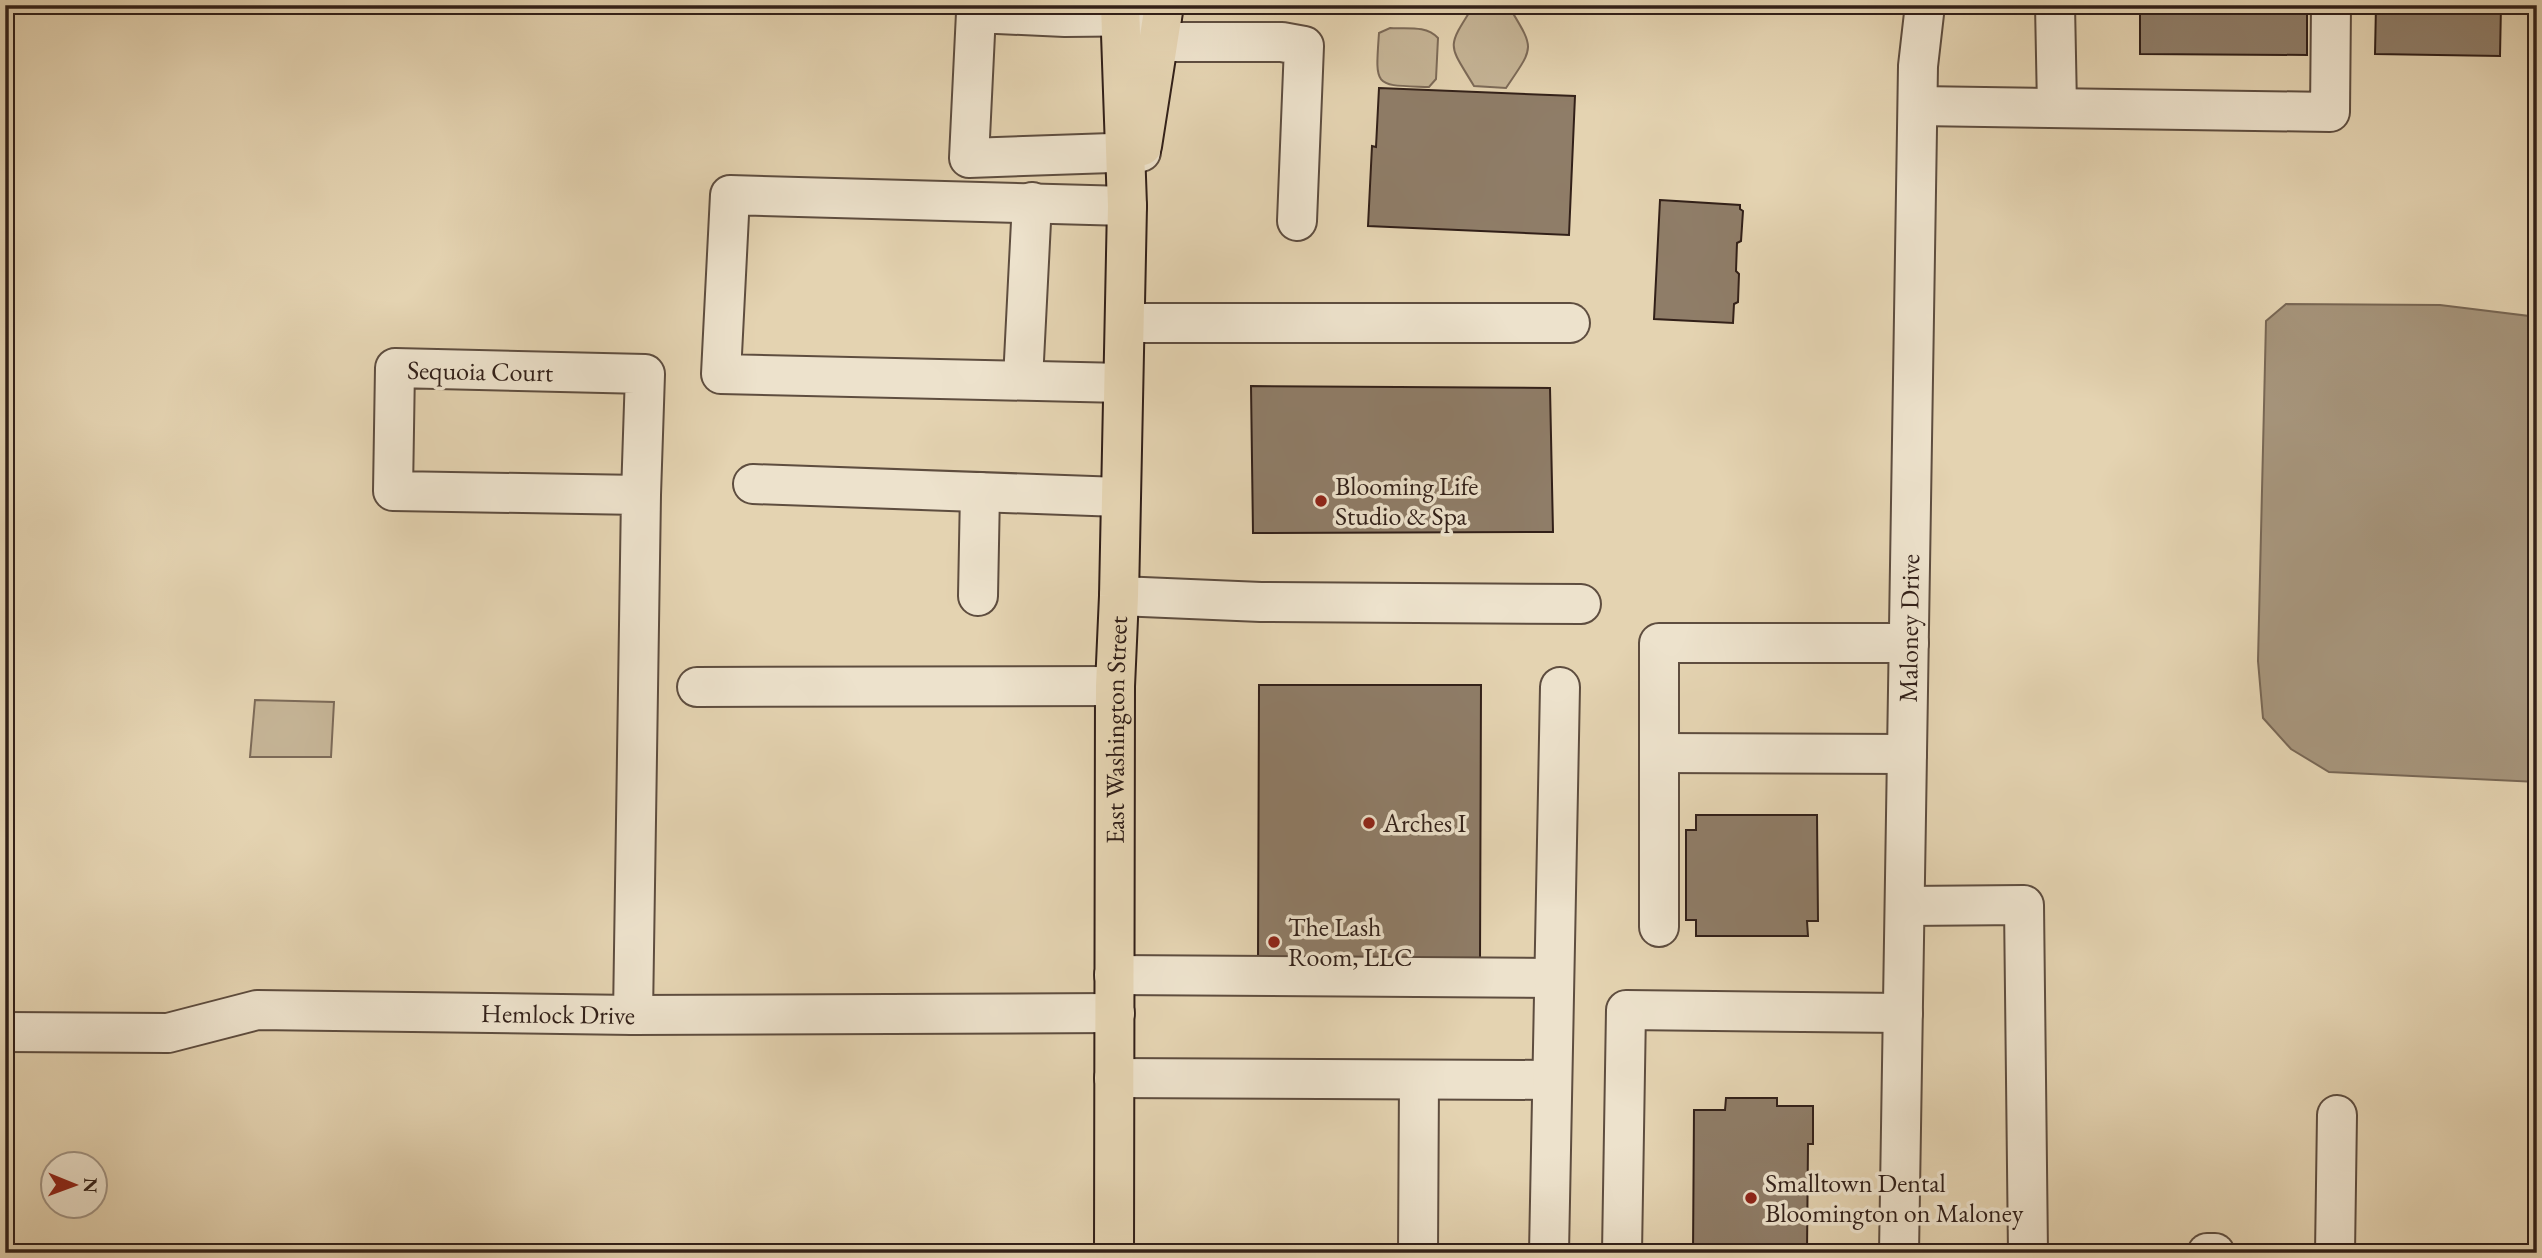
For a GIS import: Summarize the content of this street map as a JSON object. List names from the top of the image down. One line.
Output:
{"streets":{"main road":["East Washington Street"],"street":["Sequoia Court","Maloney Drive","Hemlock Drive"]},"crossings":[["Sequoia Court","Hemlock Drive"],["East Washington Street","Hemlock Drive"]],"places":["Blooming Life Studio & Spa","Arches I","The Lash Room, LLC","Smalltown Dental Bloomington on Maloney"],"north":"right"}
